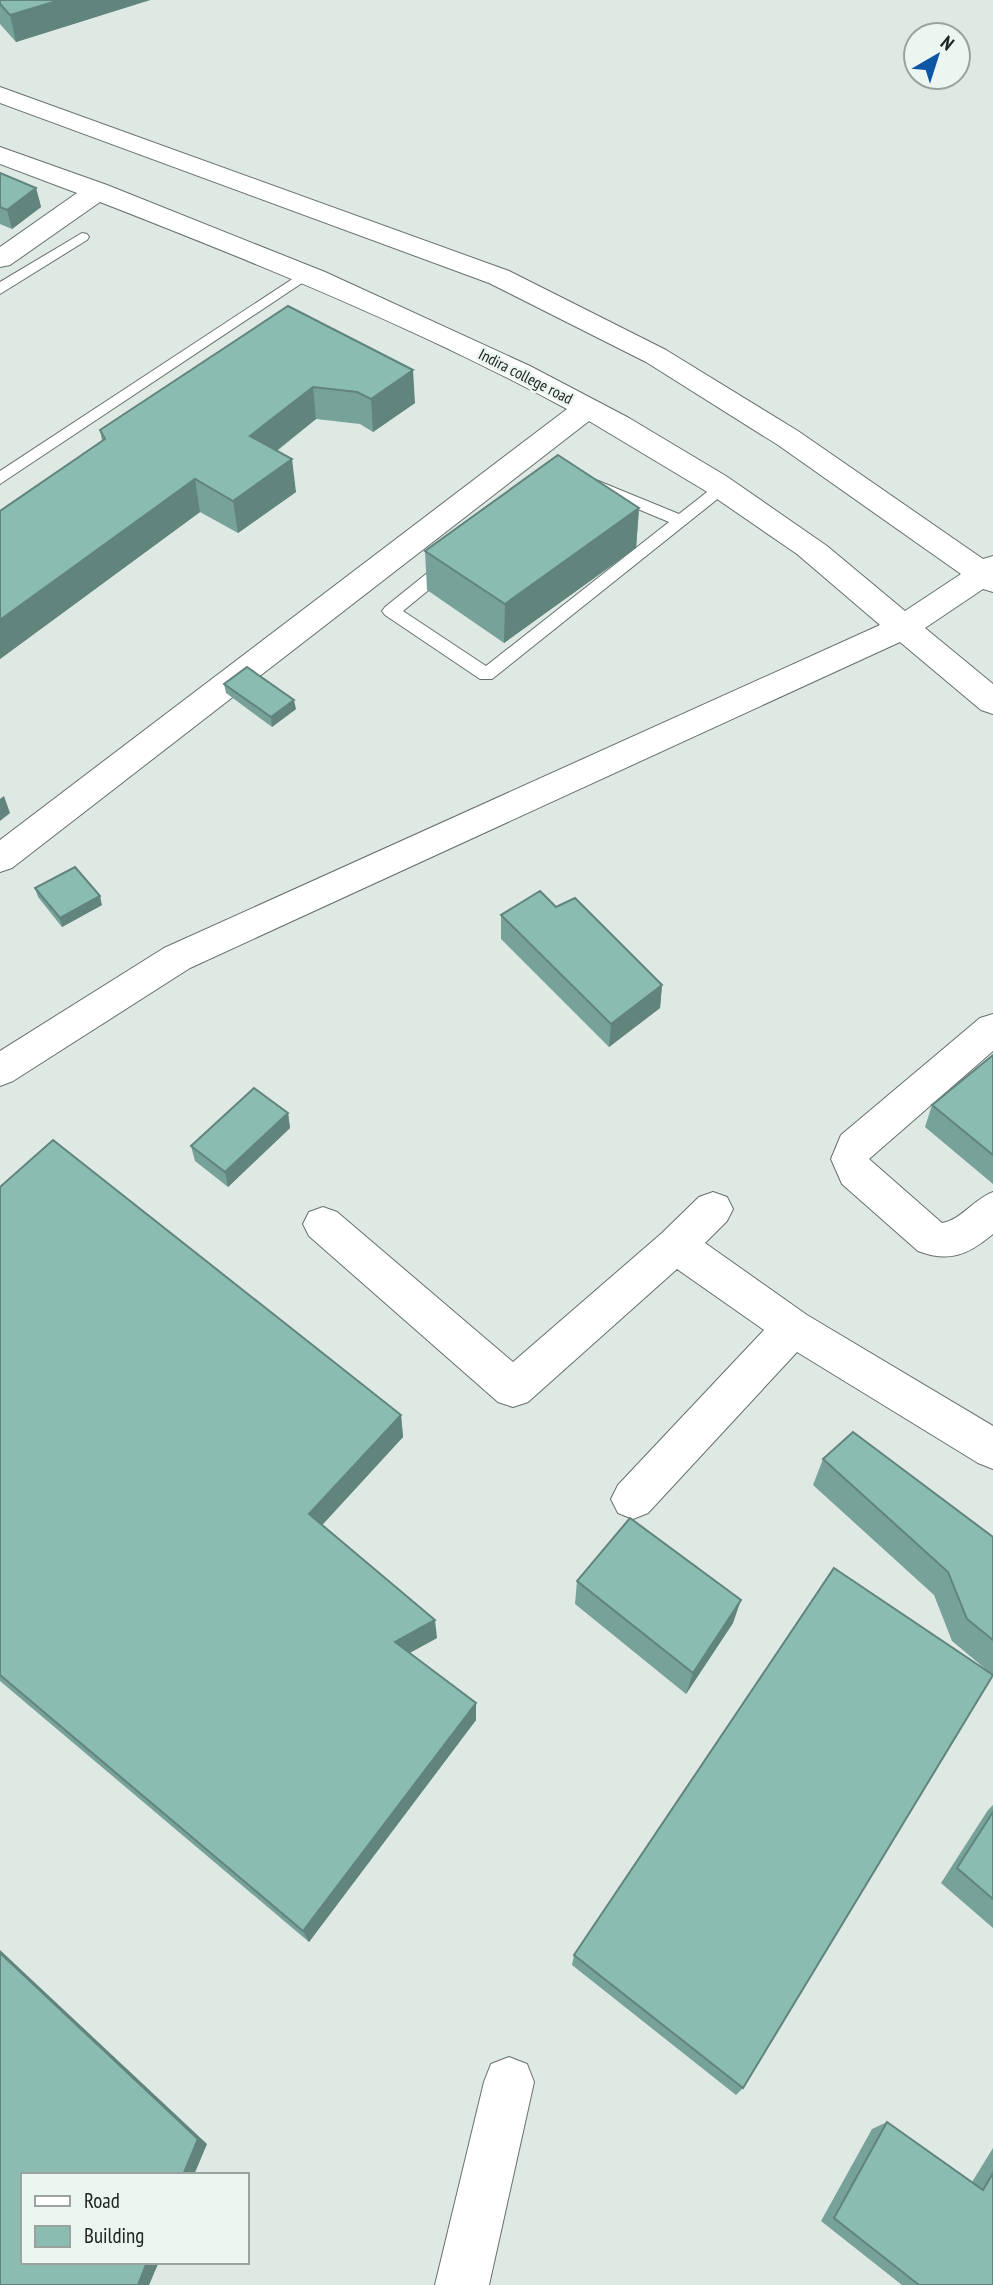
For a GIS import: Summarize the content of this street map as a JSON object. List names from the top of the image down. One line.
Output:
{"streets":{"street":["Indira college road"]},"legend":["Road","Building"],"north":"top right"}
